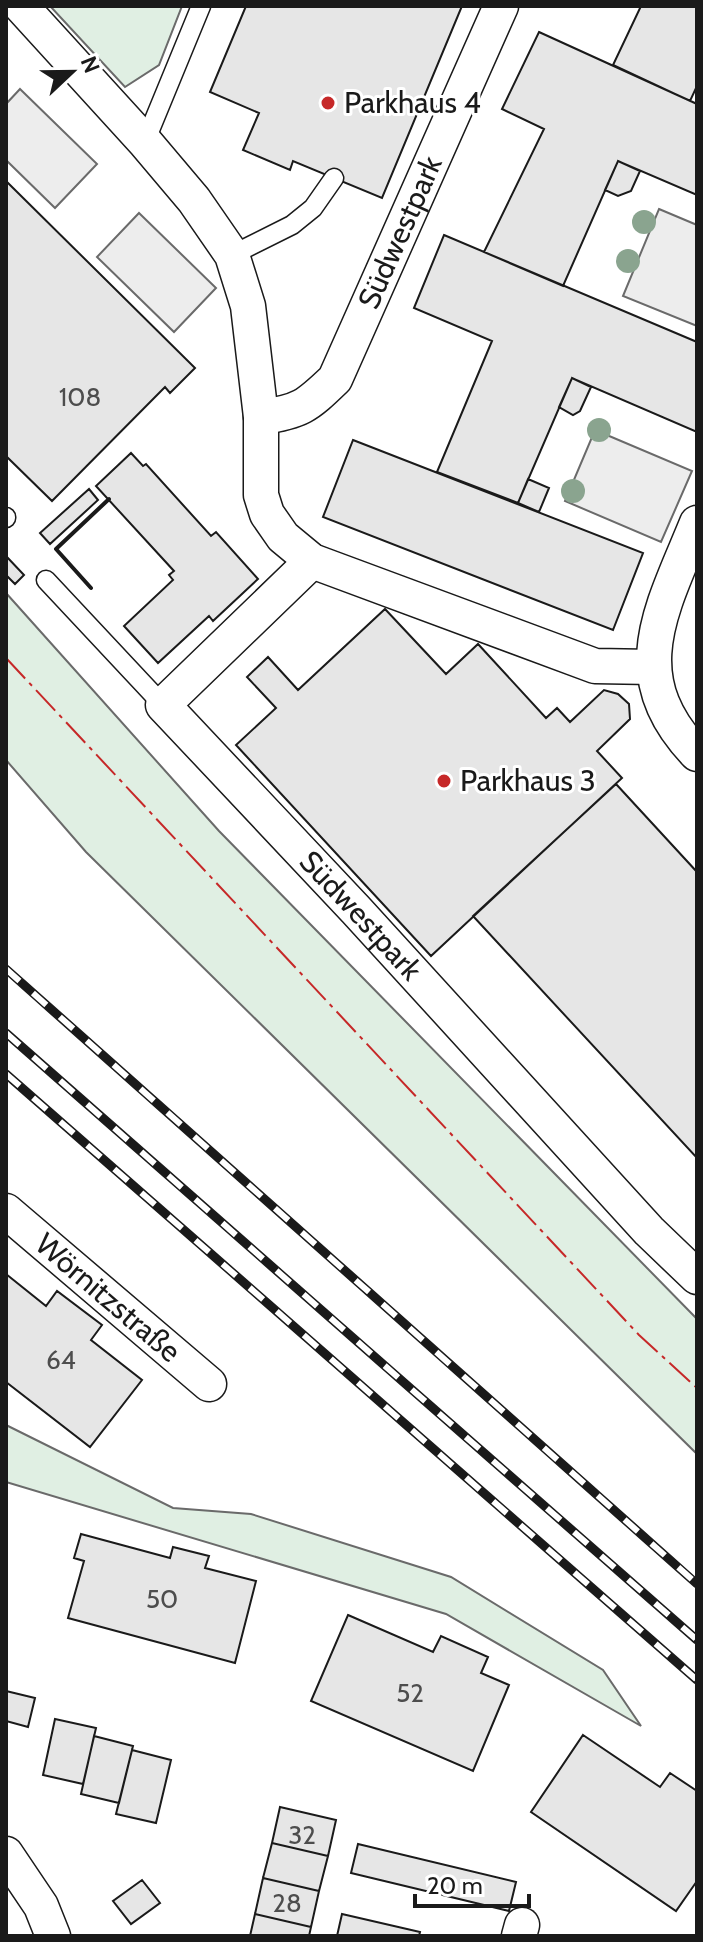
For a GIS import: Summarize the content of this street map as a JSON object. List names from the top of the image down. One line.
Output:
{"streets":{"street":["Südwestpark","Wörnitzstraße"]},"places":["Parkhaus 4","Parkhaus 3"],"house_numbers":["108","64","50","52","32","28"],"scale_bar":"20 m","north":"right"}
